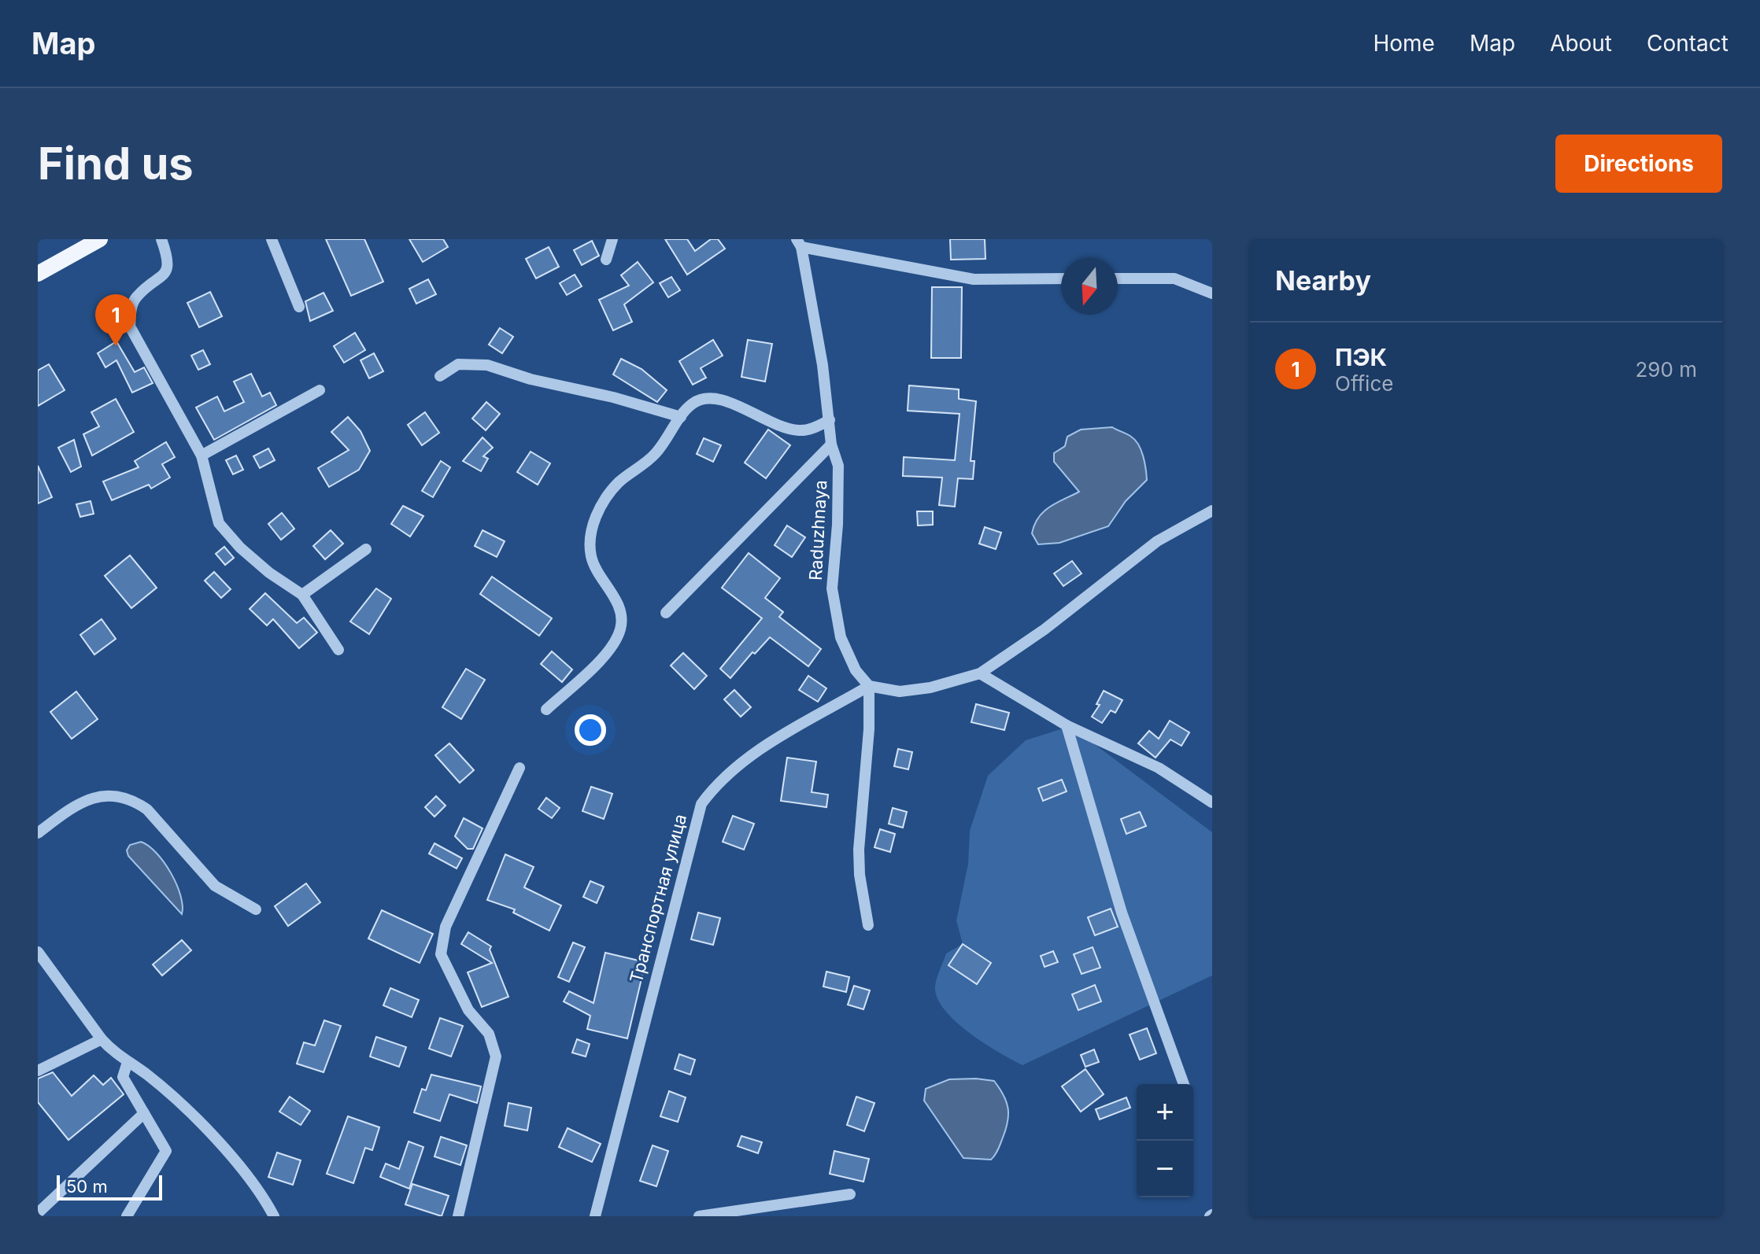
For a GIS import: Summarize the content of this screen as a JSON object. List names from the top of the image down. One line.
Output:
{"streets":{"street":["Raduzhnaya","Транспортная улица"]},"crossings":[["Raduzhnaya","Транспортная улица"]],"scale_bar":"50 m","north":"bottom","page":{"header":"Map","nav":["Home","Map","About","Contact"],"buttons":"Directions","title":"Find us","heading":"Nearby","pins":"1","list":[{"mark":"1","name":"ПЭК","note":"Office","value":"290 m"}],"map_buttons":["+","−"],"scale":"50 m"}}
